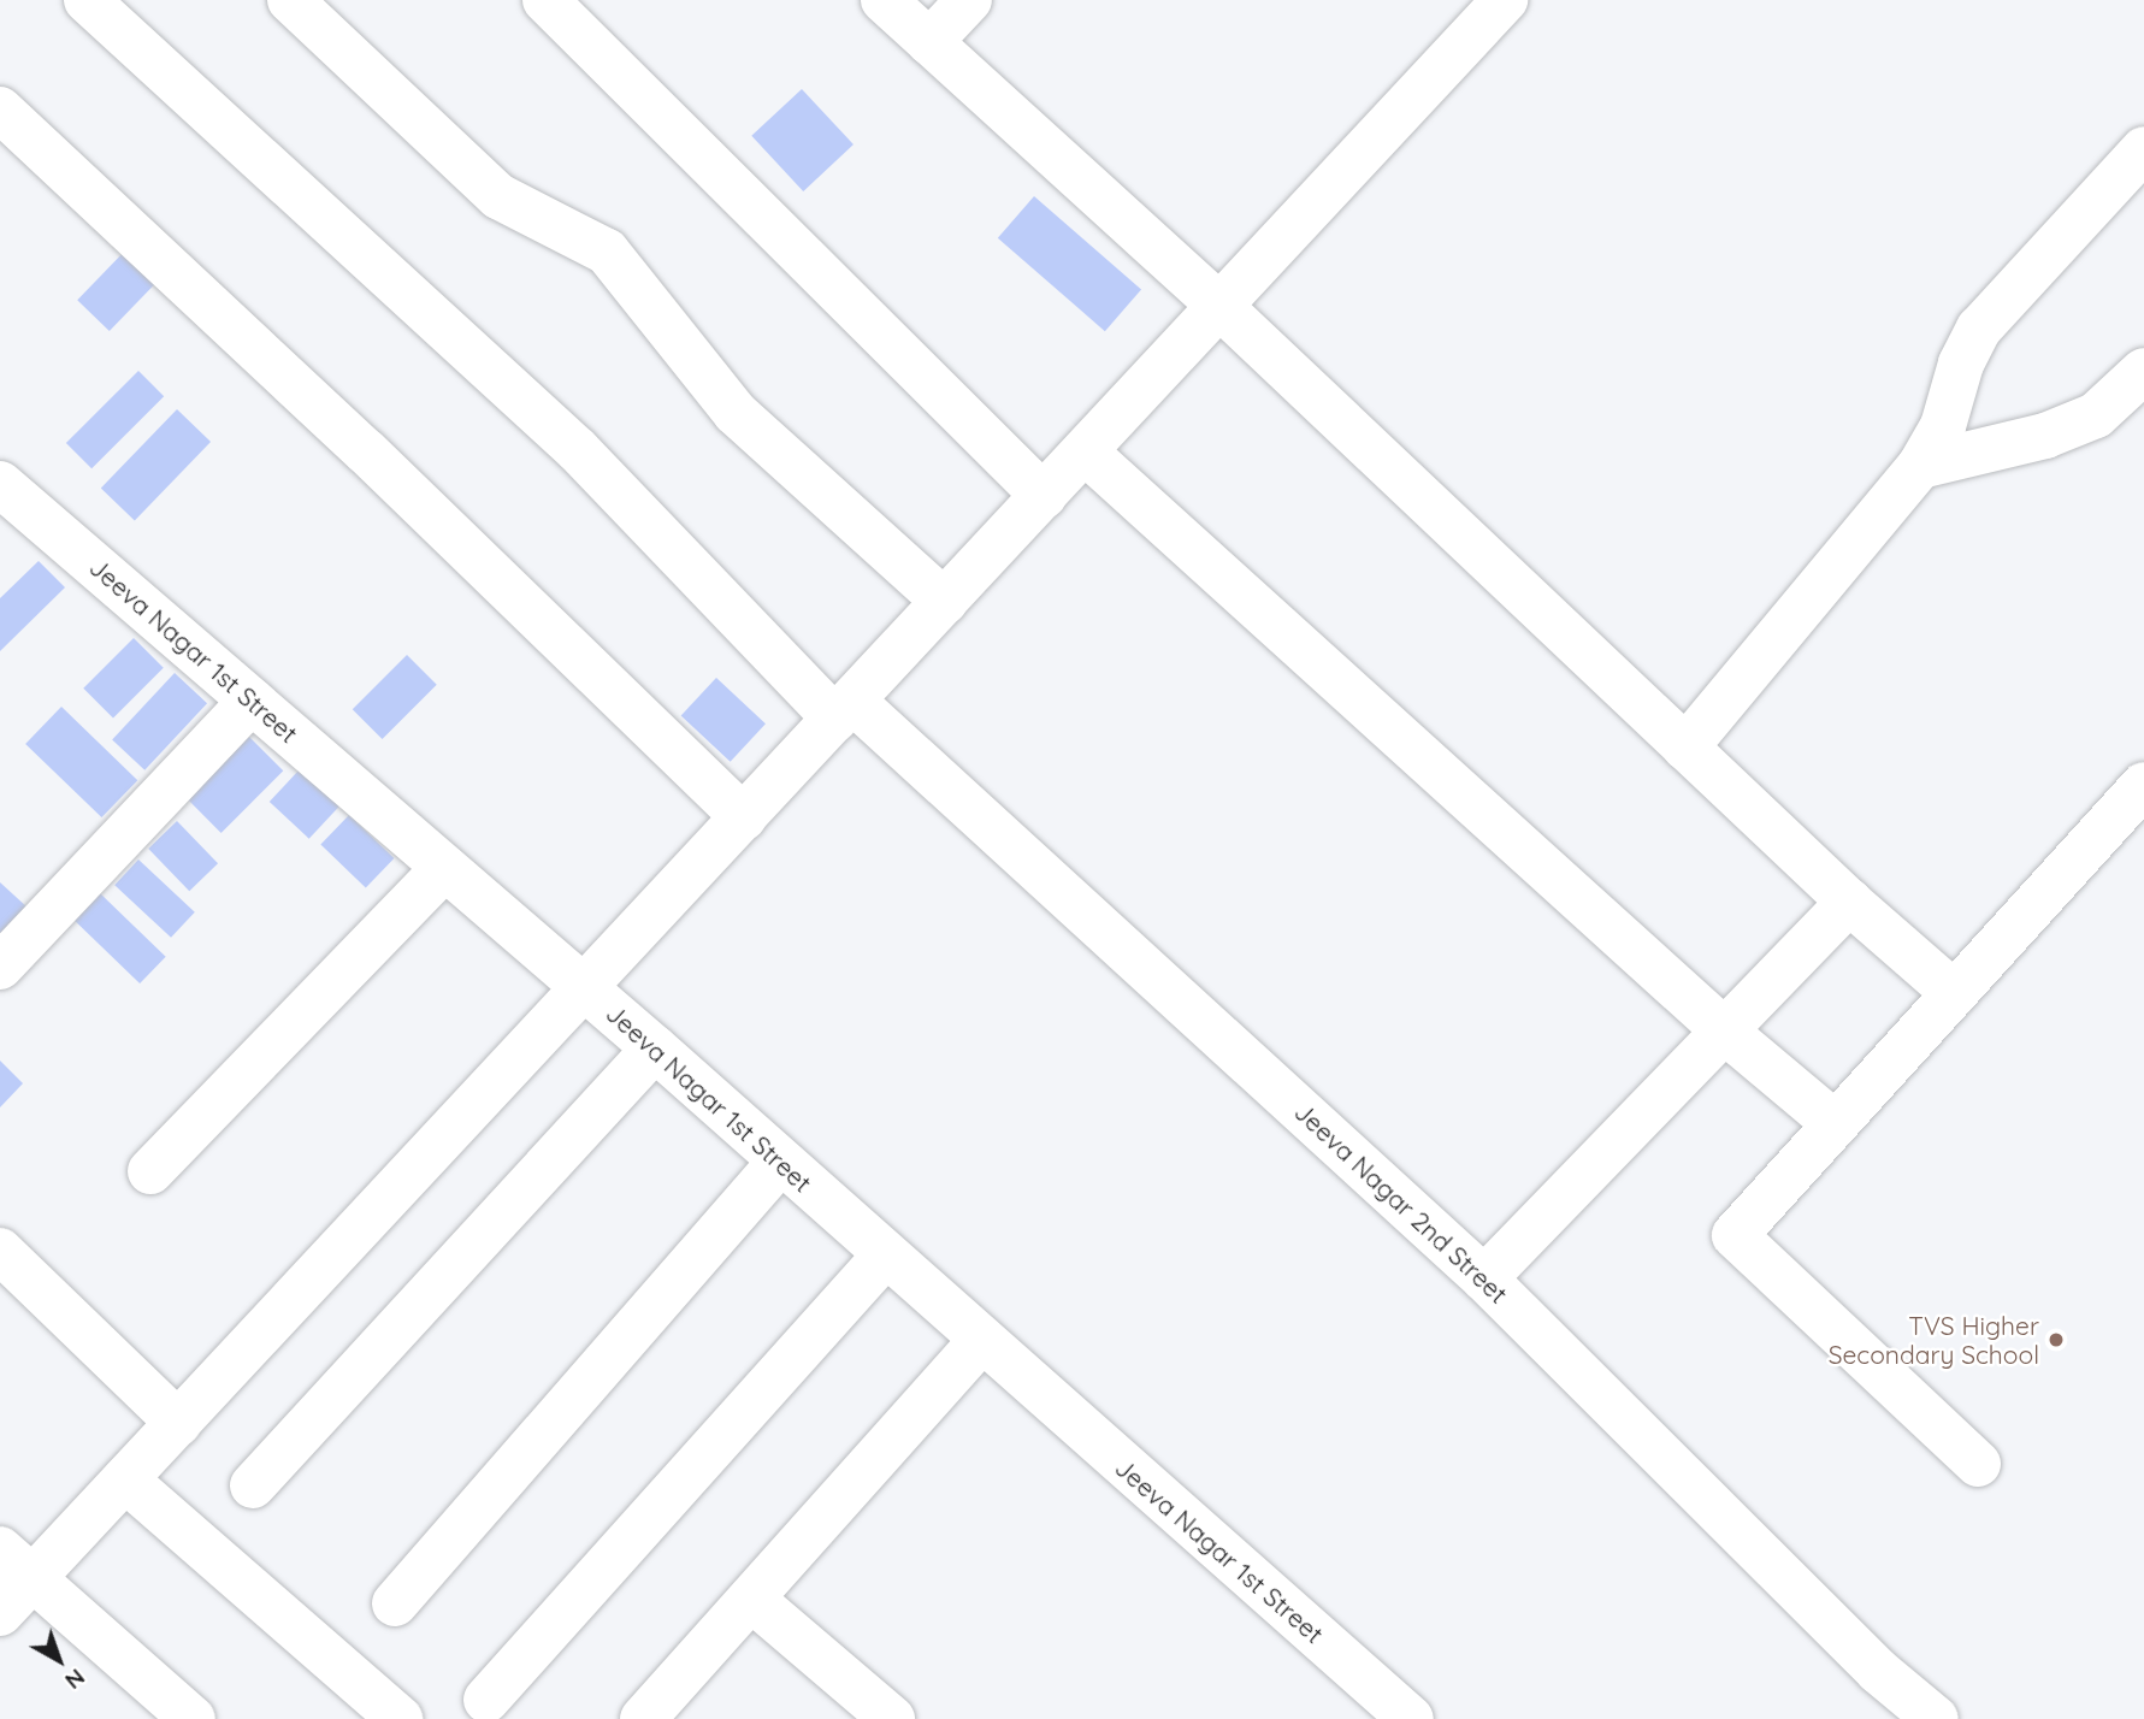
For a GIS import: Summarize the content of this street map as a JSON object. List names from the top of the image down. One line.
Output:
{"streets":{"street":["Jeeva Nagar 1st Street","Jeeva Nagar 2nd Street"]},"places":["TVS Higher Secondary School"],"north":"bottom right"}
